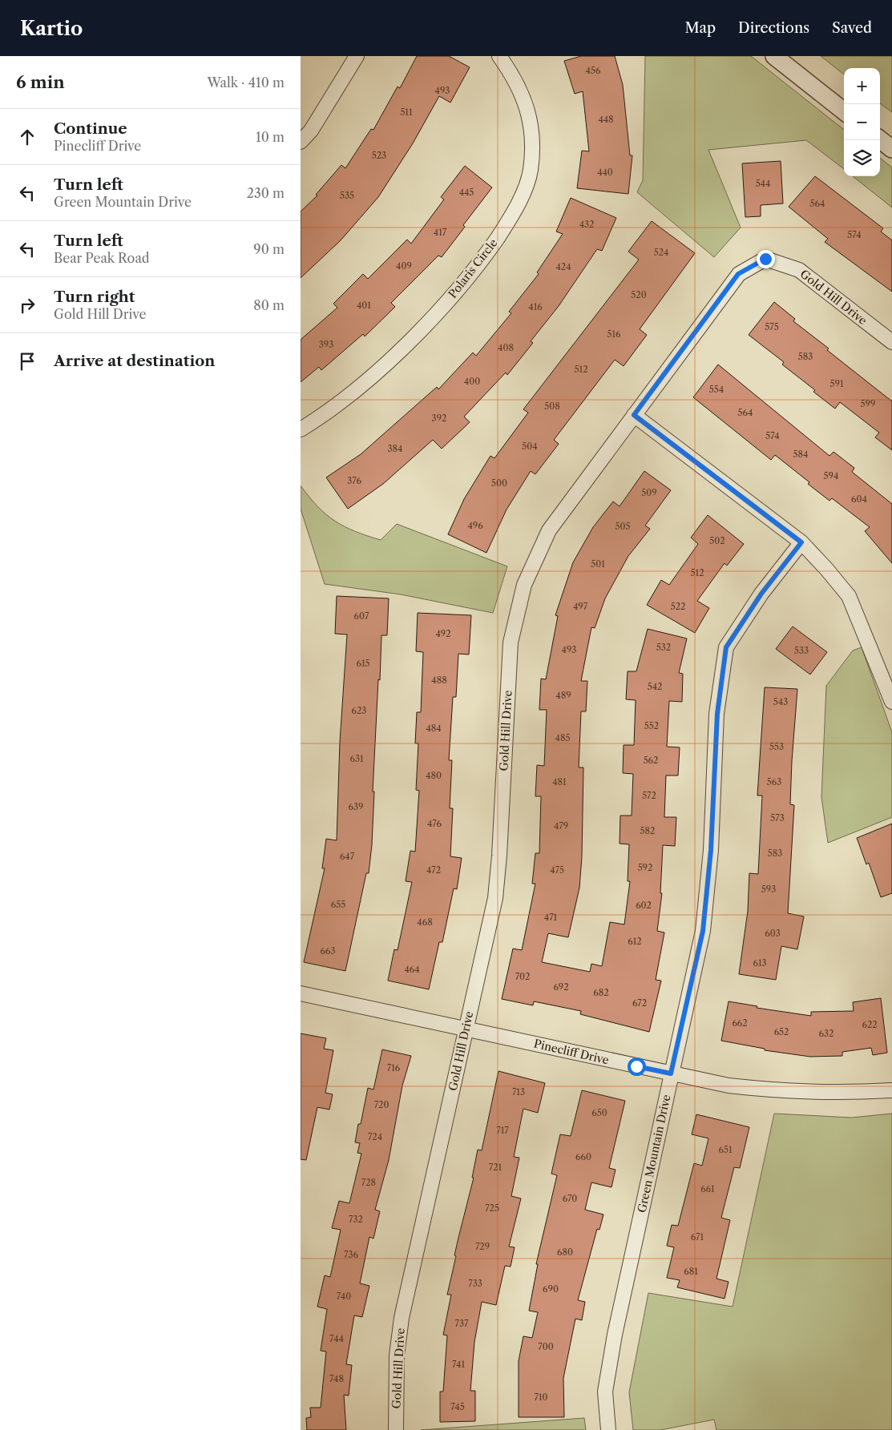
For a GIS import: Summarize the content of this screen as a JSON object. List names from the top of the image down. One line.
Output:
{"streets":{"street":["Polaris Circle","Gold Hill Drive","Pinecliff Drive","Green Mountain Drive"]},"crossings":[["Gold Hill Drive","Pinecliff Drive"],["Pinecliff Drive","Green Mountain Drive"]],"house_numbers":["456","493","511","448","523","440","544","445","535","564","432","417","574","524","409","424","520","401","416","575","516","393","408","583","512","400","591","554","599","508","564","392","574","504","384","584","594","376","500","509","604","496","505","502","501","512","497","522","607","492","532","493","533","615","488","542","489","543","623","552","484","485","553","631","562","480","481","563","572","639","573","476","479","582","583","647","592","472","475","593","655","602","471","468","603","612","663","613","464","702","692","682","672","662","622","652","632","716","713","720","650","717","724","651","660","721","728","661","670","725","732","671","729","680","736","681","733","690","740","737","744","700","741","748","710","745"],"page":{"header":"Kartio","nav":["Map","Directions","Saved"],"heading":["6 min","Walk · 410 m"],"map_buttons":["+","−"],"list":[["Continue","Pinecliff Drive","10 m"],["Turn left","Green Mountain Drive","230 m"],["Turn left","Bear Peak Road","90 m"],["Turn right","Gold Hill Drive","80 m"],"Arrive at destination"]}}
